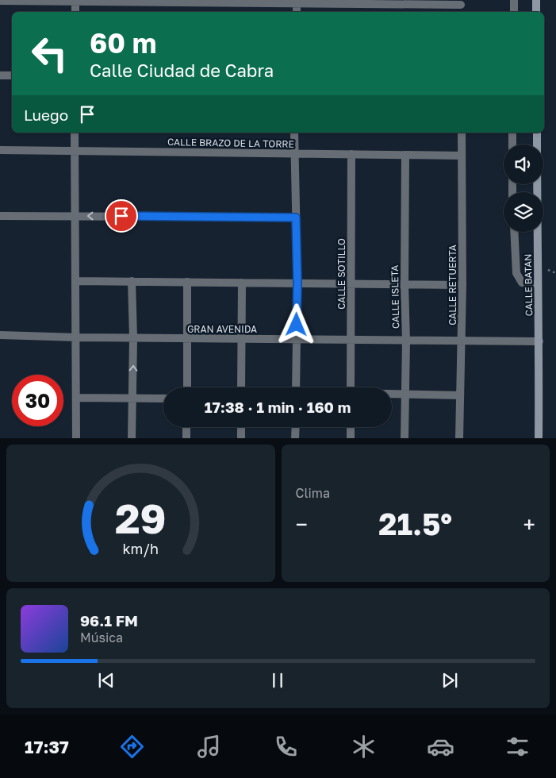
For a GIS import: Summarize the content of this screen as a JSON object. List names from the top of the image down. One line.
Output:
{"streets":{"street":["CALLE BRAZO DE LA TORRE","CALLE SOTILLO","CALLE RETUERTA","CALLE BATAN","CALLE ISLETA","GRAN AVENIDA"]},"crossings":[["CALLE BRAZO DE LA TORRE","CALLE SOTILLO"],["CALLE BRAZO DE LA TORRE","CALLE RETUERTA"],["CALLE BRAZO DE LA TORRE","CALLE ISLETA"],["CALLE SOTILLO","GRAN AVENIDA"],["CALLE RETUERTA","GRAN AVENIDA"],["CALLE BATAN","GRAN AVENIDA"],["CALLE ISLETA","GRAN AVENIDA"]],"page":{"turn":["60 m","Calle Ciudad de Cabra"],"then":"Luego","limit":"30","trip":"17:38 · 1 min · 160 m","tile":"Clima","heat":["−","21.5°","+"],"song":["96.1 FM","Música"],"tabs":"17:37","gauge":["29","km/h"]}}
